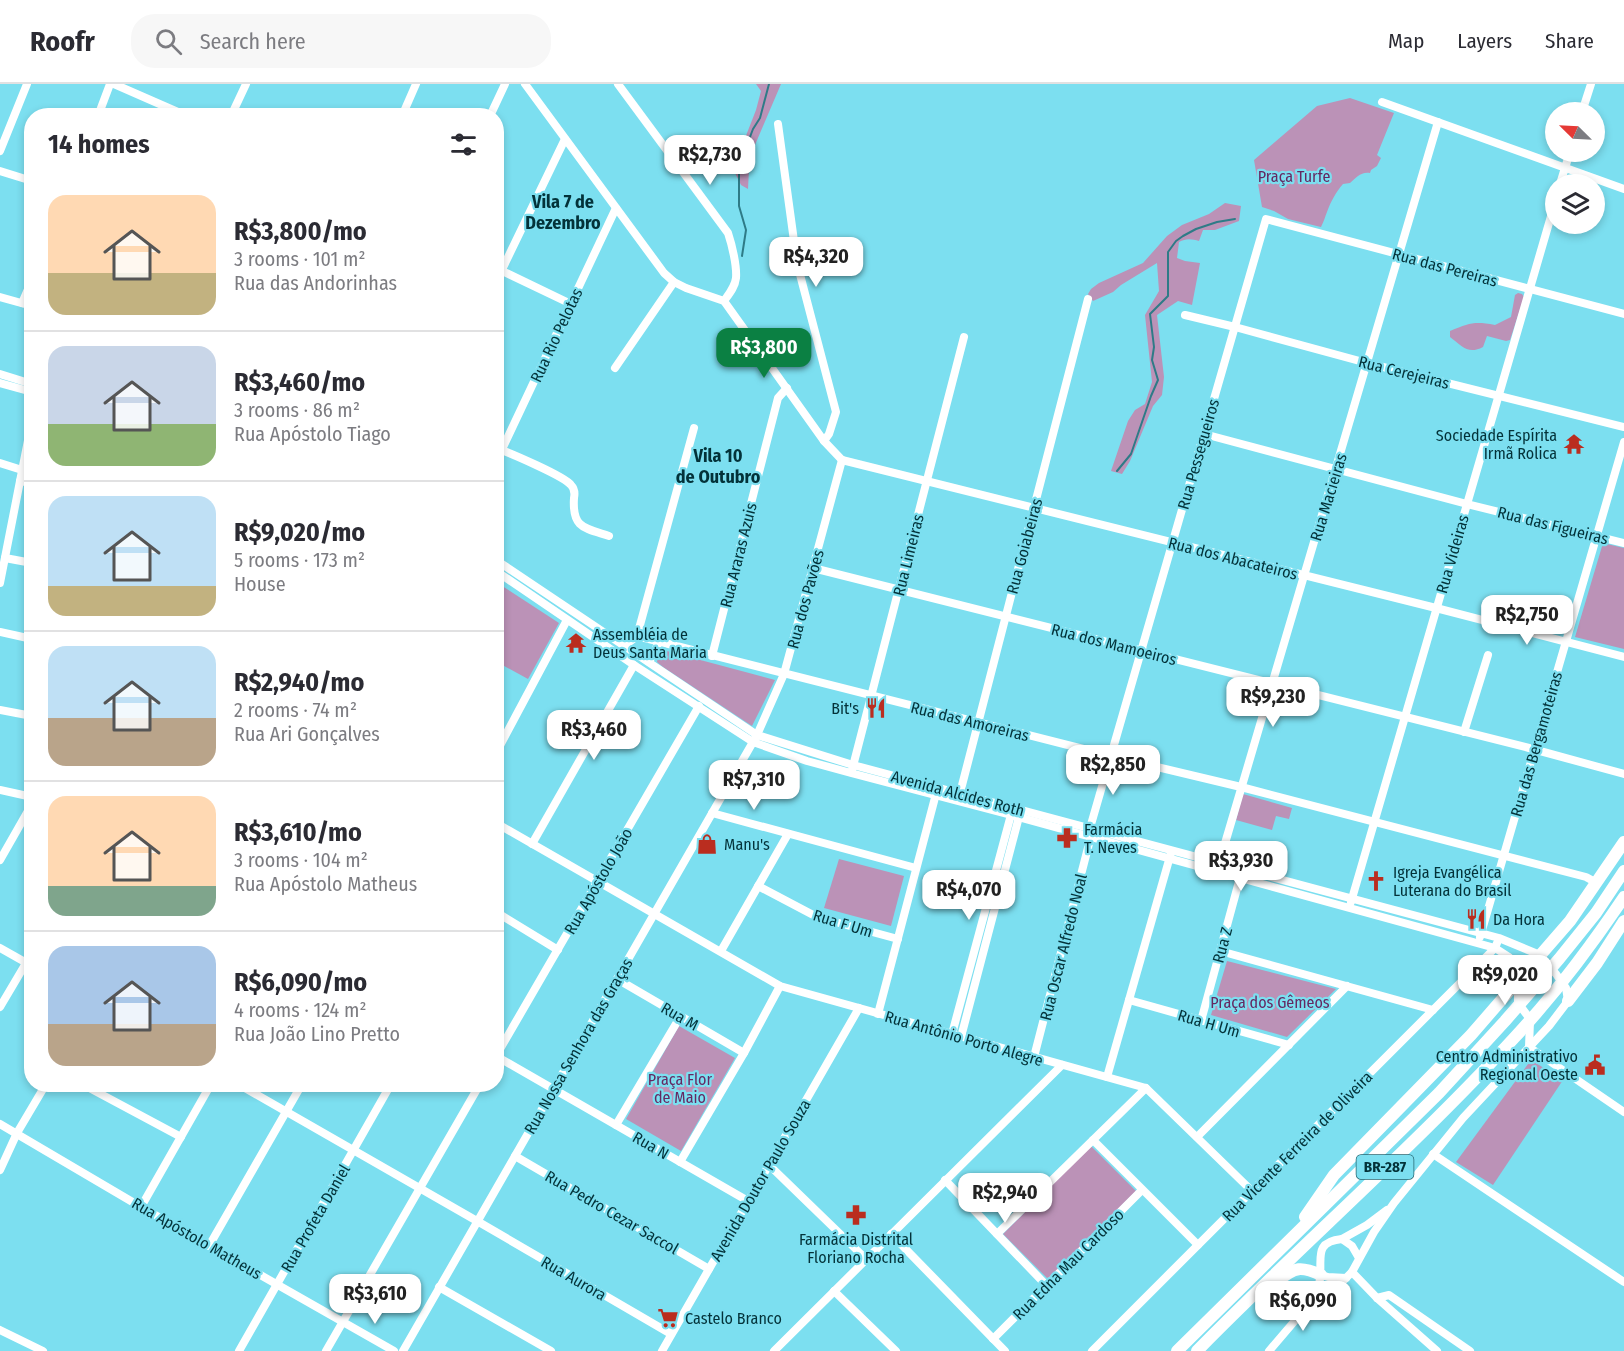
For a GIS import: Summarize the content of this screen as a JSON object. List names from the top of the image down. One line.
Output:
{"streets":{"highway":["BR-287"],"street":["Rua das Pereiras","Rua Rio Pelotas","Rua Cerejeiras","Rua Pessegueiros","Rua Macieiras","Rua das Figueiras","Rua Goiabeiras","Rua Videiras","Rua Araras Azuis","Rua Limeiras","Rua dos Abacateiros","Rua dos Pavões","Rua dos Mamoeiros","Rua das Amoreiras","Rua das Bergamoteiras","Avenida Alcides Roth","Rua Apóstolo João","Rua F Um","Rua Z","Rua Oscar Alfredo Noal","Rua M","Rua H Um","Rua Antônio Porto Alegre","Rua Nossa Senhora das Graças","Rua N","Rua Vicente Ferreira de Oliveira","Avenida Doutor Paulo Souza","Rua Pedro Cezar Saccol","Rua Profeta Daniel","Rua Apóstolo Matheus","Rua Edna Mau Cardoso","Rua Aurora"]},"crossings":[["Rua das Pereiras","Rua Pessegueiros"],["Rua das Pereiras","Rua Macieiras"],["Rua das Pereiras","Rua Videiras"],["Rua Cerejeiras","Rua Pessegueiros"],["Rua Cerejeiras","Rua Macieiras"],["Rua Cerejeiras","Rua Videiras"],["Rua Pessegueiros","Rua das Figueiras"],["Rua Pessegueiros","Rua dos Abacateiros"],["Rua Pessegueiros","Rua dos Mamoeiros"],["Rua Pessegueiros","Rua das Amoreiras"],["Rua Pessegueiros","Avenida Alcides Roth"],["Rua Pessegueiros","Rua Oscar Alfredo Noal"],["Rua Macieiras","Rua das Figueiras"],["Rua Macieiras","Rua dos Abacateiros"],["Rua Macieiras","Rua dos Mamoeiros"],["Rua Macieiras","Rua das Amoreiras"],["Rua Macieiras","Avenida Alcides Roth"],["Rua das Figueiras","Rua Videiras"],["Rua das Figueiras","Rua das Bergamoteiras"],["Rua Goiabeiras","Rua dos Abacateiros"],["Rua Goiabeiras","Rua dos Mamoeiros"],["Rua Goiabeiras","Rua das Amoreiras"],["Rua Goiabeiras","Avenida Alcides Roth"],["Rua Videiras","Rua dos Abacateiros"],["Rua Videiras","Rua dos Mamoeiros"],["Rua Videiras","Rua das Amoreiras"],["Rua Videiras","Avenida Alcides Roth"],["Rua Araras Azuis","Rua das Amoreiras"],["Rua Limeiras","Rua dos Abacateiros"],["Rua Limeiras","Rua dos Mamoeiros"],["Rua Limeiras","Rua das Amoreiras"],["Rua Limeiras","Avenida Alcides Roth"],["Rua dos Abacateiros","Rua dos Pavões"],["Rua dos Abacateiros","Rua das Bergamoteiras"],["Rua dos Pavões","Rua dos Mamoeiros"],["Rua dos Pavões","Rua das Amoreiras"],["Rua dos Pavões","Avenida Alcides Roth"],["Rua dos Pavões","Rua Nossa Senhora das Graças"],["Rua dos Mamoeiros","Rua das Bergamoteiras"],["Rua das Amoreiras","Rua das Bergamoteiras"],["Rua das Amoreiras","BR-287"],["Rua das Bergamoteiras","Avenida Alcides Roth"],["Avenida Alcides Roth","Rua Z"],["Avenida Alcides Roth","Rua Oscar Alfredo Noal"],["Avenida Alcides Roth","Rua Nossa Senhora das Graças"],["Avenida Alcides Roth","Rua Vicente Ferreira de Oliveira"],["Avenida Alcides Roth","BR-287"],["Rua Apóstolo João","Rua Antônio Porto Alegre"],["Rua Z","Rua H Um"],["Rua Oscar Alfredo Noal","Rua Antônio Porto Alegre"],["Rua M","Rua Nossa Senhora das Graças"],["Rua Antônio Porto Alegre","Rua Nossa Senhora das Graças"],["Rua Antônio Porto Alegre","Rua Vicente Ferreira de Oliveira"],["Rua Antônio Porto Alegre","Avenida Doutor Paulo Souza"],["Rua Nossa Senhora das Graças","Rua N"],["Rua Nossa Senhora das Graças","Rua Pedro Cezar Saccol"],["Rua Nossa Senhora das Graças","Rua Aurora"],["Rua N","Avenida Doutor Paulo Souza"],["Avenida Doutor Paulo Souza","Rua Pedro Cezar Saccol"],["Avenida Doutor Paulo Souza","Rua Aurora"],["Rua Profeta Daniel","Rua Apóstolo Matheus"],["Rua Profeta Daniel","Rua Aurora"]],"districts":["Vila 7 de Dezembro","Vila 10 de Outubro"],"parks":["Praça Turfe","Praça dos Gêmeos","Praça Flor de Maio"],"places":{"temple":["Sociedade Espírita Irmã Rolica","Assembléia de Deus Santa Maria"],"restaurant":["Bit's","Da Hora"],"pharmacy":["Farmácia T. Neves","Farmácia Distrital Floriano Rocha"],"shop":["Manu's"],"church":["Igreja Evangélica Luterana do Brasil"],"public building":["Centro Administrativo Regional Oeste"],"supermarket":["Castelo Branco"]},"north":"top left","page":{"header":"Roofr","search":"Search here","nav":["Map","Layers","Share"],"heading":"14 homes","price":["R$2,730","R$4,320","R$3,800","R$2,750","R$9,230","R$3,460","R$2,850","R$7,310","R$3,930","R$4,070","R$9,020","R$2,940","R$3,610","R$6,090"],"list":[{"name":"R$3,800/mo","note":"3 rooms · 101 m² · Rua das Andorinhas"},{"name":"R$3,460/mo","note":"3 rooms · 86 m² · Rua Apóstolo Tiago"},{"name":"R$9,020/mo","note":"5 rooms · 173 m² · House"},{"name":"R$2,940/mo","note":"2 rooms · 74 m² · Rua Ari Gonçalves"},{"name":"R$3,610/mo","note":"3 rooms · 104 m² · Rua Apóstolo Matheus"},{"name":"R$6,090/mo","note":"4 rooms · 124 m² · Rua João Lino Pretto"}]}}
